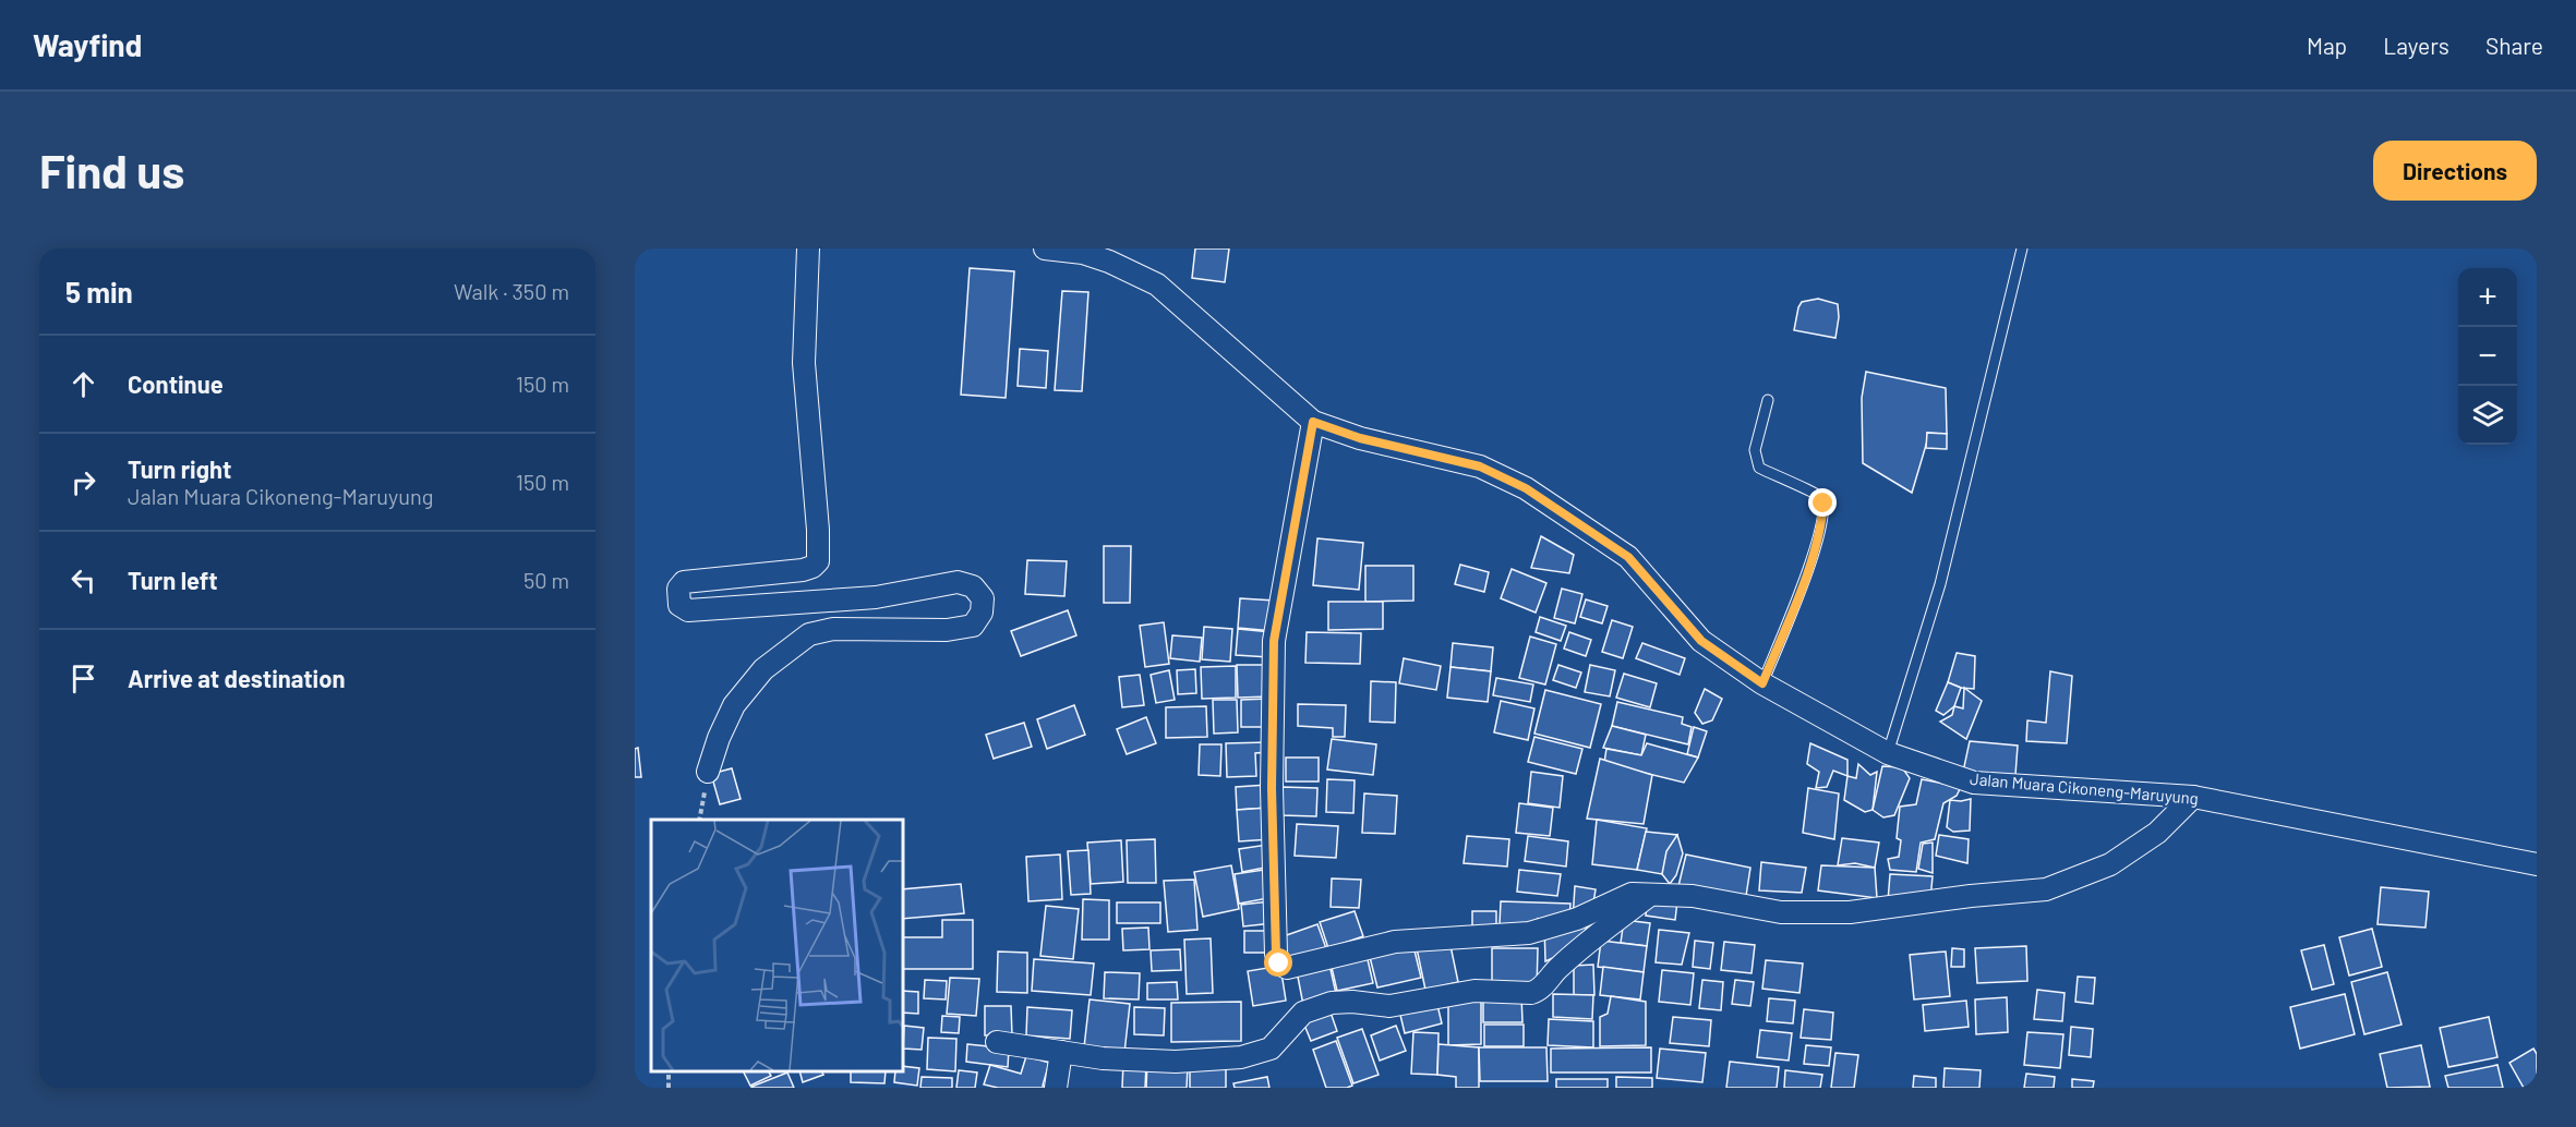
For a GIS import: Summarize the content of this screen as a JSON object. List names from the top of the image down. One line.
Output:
{"streets":{"street":["Jalan Muara Cikoneng-Maruyung"]},"page":{"header":"Wayfind","nav":["Map","Layers","Share"],"buttons":"Directions","title":"Find us","heading":["5 min","Walk · 350 m"],"map_buttons":["+","−"],"list":[["Continue","150 m"],["Turn right","Jalan Muara Cikoneng-Maruyung","150 m"],["Turn left","50 m"],"Arrive at destination"]}}
